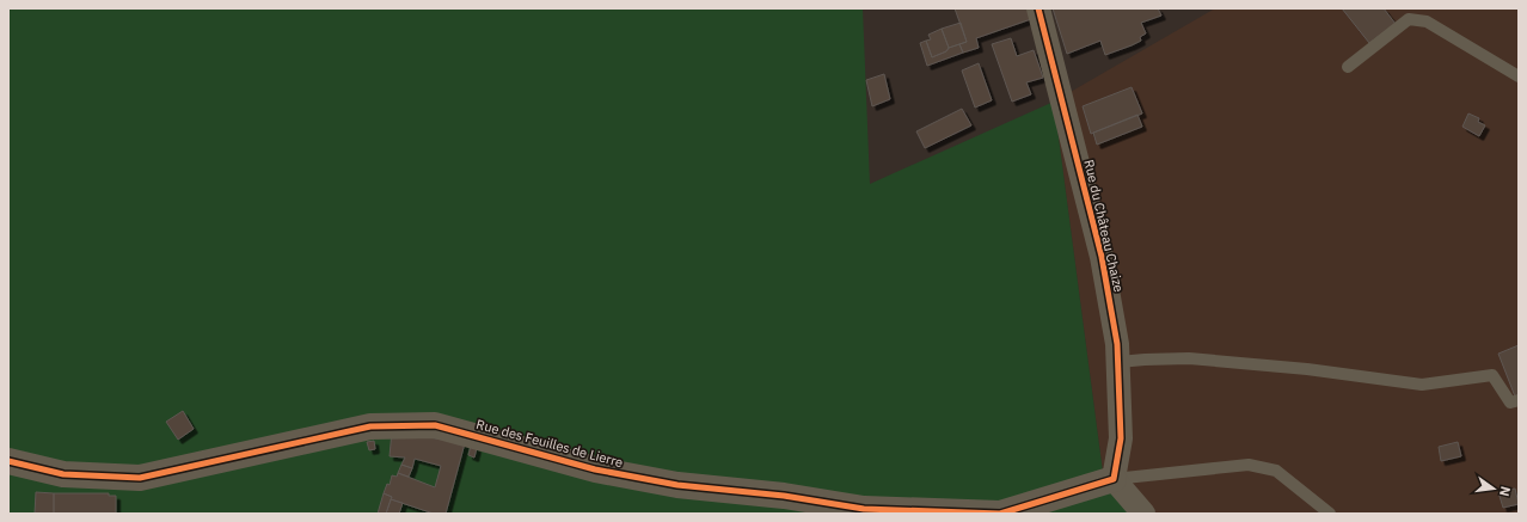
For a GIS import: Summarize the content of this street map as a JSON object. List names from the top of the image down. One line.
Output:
{"streets":{"street":["Rue du Château Chaize","Rue des Feuilles de Lierre"]},"crossings":[["Rue du Château Chaize","Rue des Feuilles de Lierre"]],"north":"right"}
